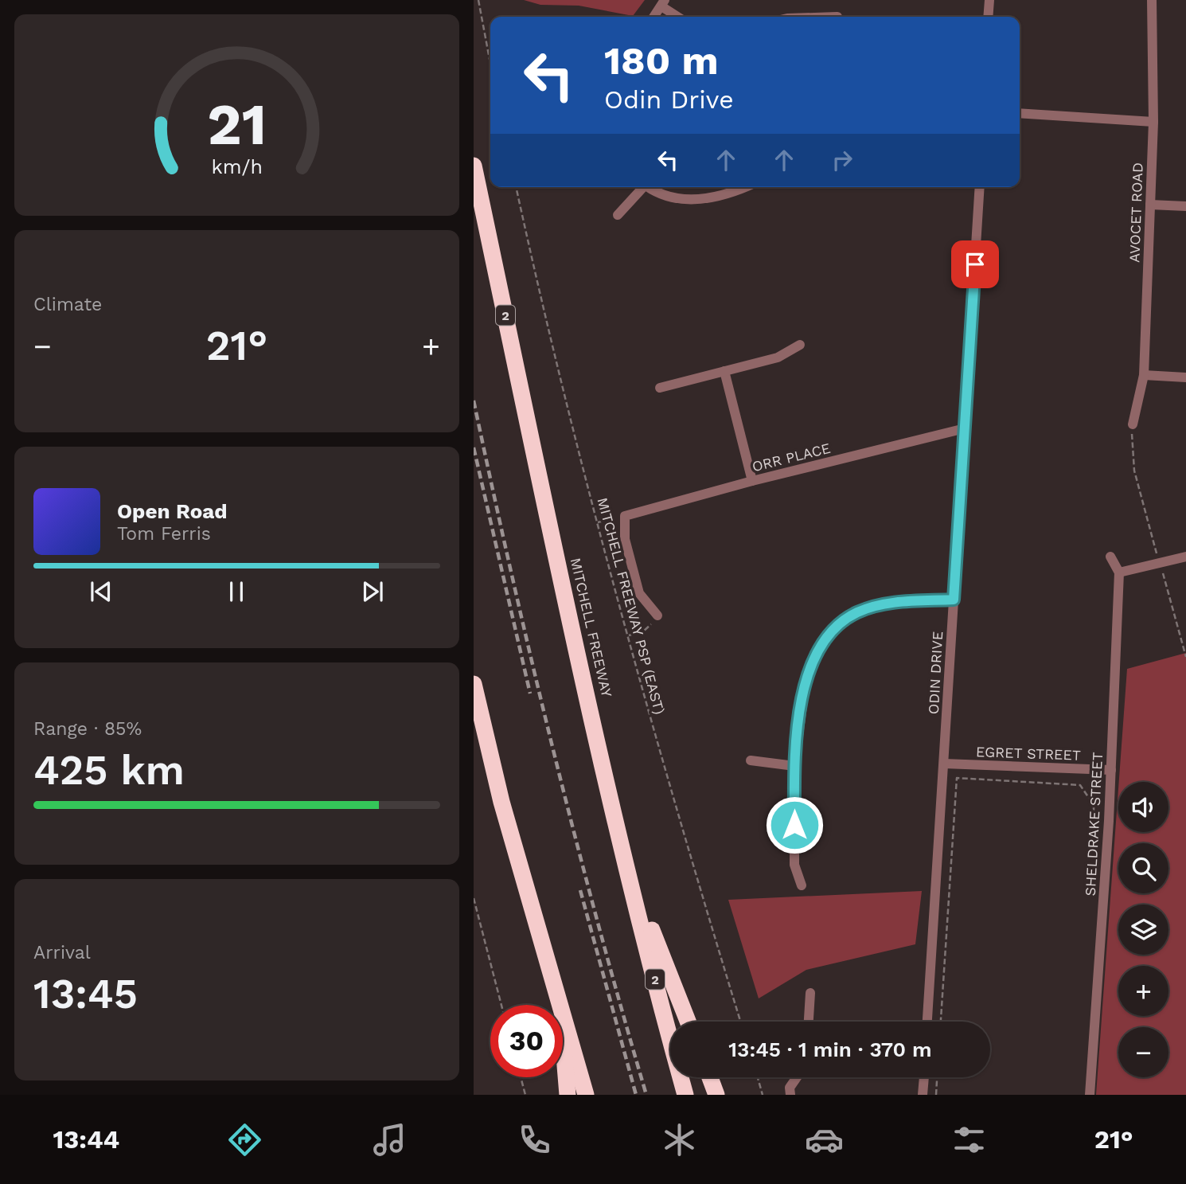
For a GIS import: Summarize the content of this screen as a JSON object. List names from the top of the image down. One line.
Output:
{"streets":{"highway":["2","MITCHELL FREEWAY"],"street":["AVOCET ROAD","ORR PLACE","ODIN DRIVE","EGRET STREET","SHELDRAKE STREET"],"path":["MITCHELL FREEWAY PSP (EAST)"]},"crossings":[["ORR PLACE","ODIN DRIVE"],["ODIN DRIVE","EGRET STREET"],["EGRET STREET","SHELDRAKE STREET"]],"page":{"turn":["180 m","Odin Drive"],"tile":["Climate",["Range · 85%","425 km"],["Arrival","13:45"]],"heat":["−","21°","+"],"song":["Open Road","Tom Ferris"],"map_buttons":["+","−"],"limit":"30","trip":"13:45 · 1 min · 370 m","tabs":["13:44","21°"],"gauge":["21","km/h"]}}
